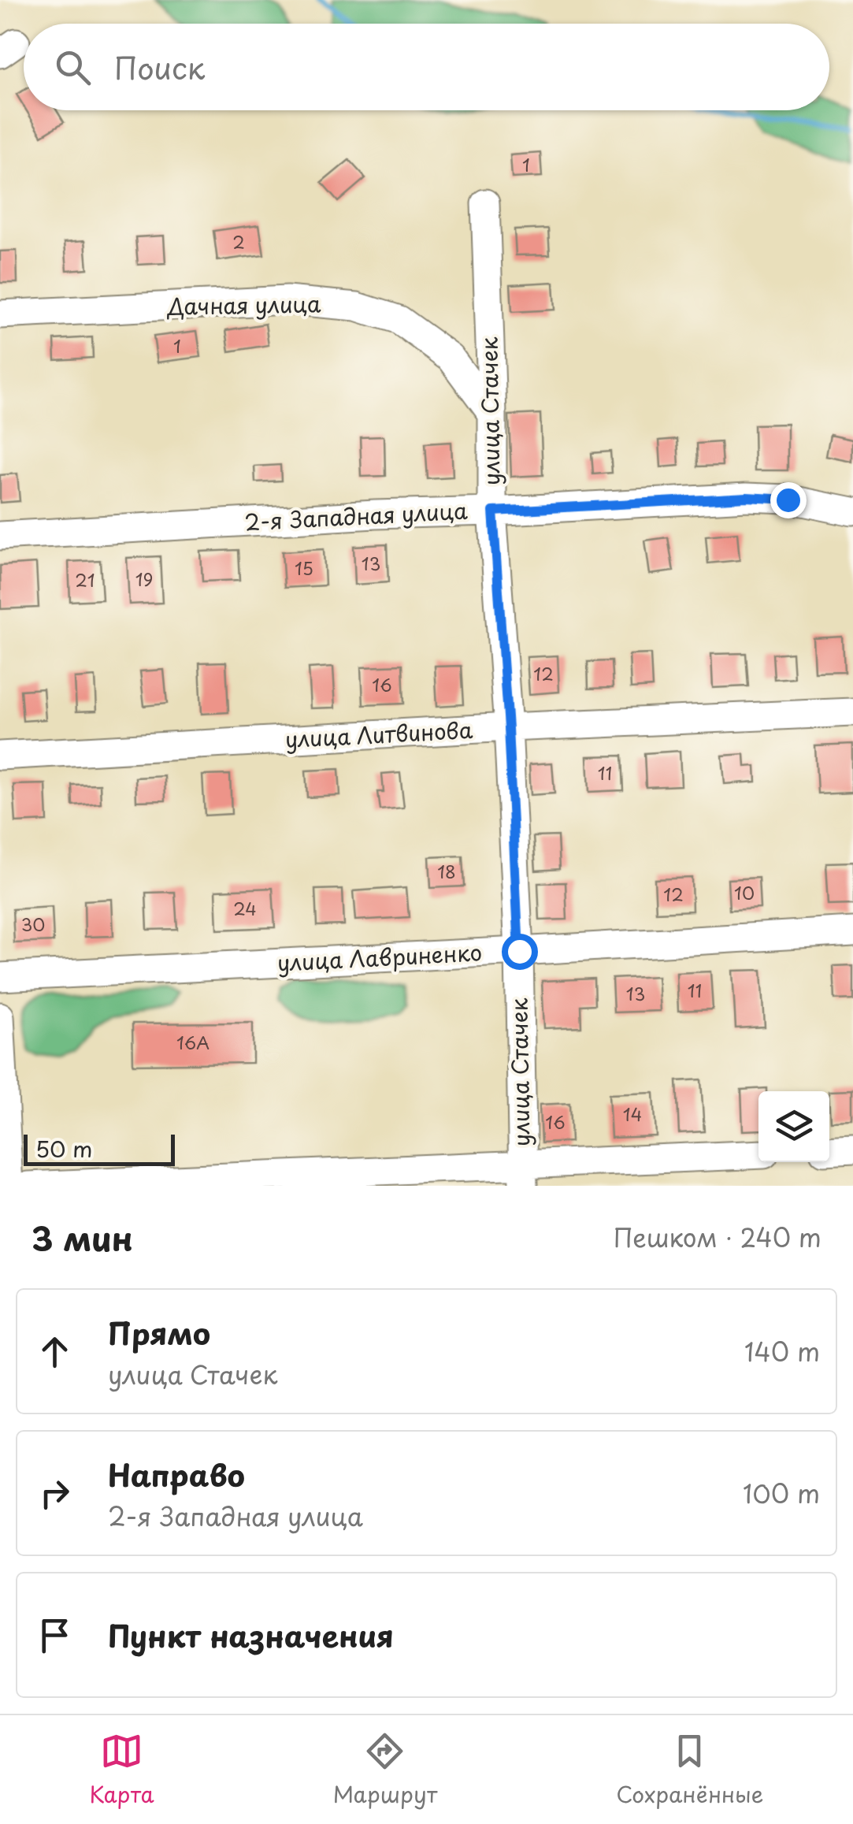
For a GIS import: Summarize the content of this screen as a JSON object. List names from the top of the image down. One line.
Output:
{"streets":{"street":["Дачная улица","улица Стачек","2-я Западная улица","улица Литвинова","улица Лавриненко"]},"crossings":[["Дачная улица","улица Стачек"],["улица Стачек","2-я Западная улица"],["улица Стачек","улица Литвинова"],["улица Стачек","улица Лавриненко"]],"house_numbers":["1","2","1","13","15","19","21","12","16","11","18","10","12","24","30","11","13","16А","14","16"],"scale_bar":"50 m","page":{"search":"Поиск","scale":"50 m","heading":["3 мин","Пешком · 240 m"],"list":[["Прямо","улица Стачек","140 m"],["Направо","2-я Западная улица","100 m"],"Пункт назначения"],"nav":["Карта","Маршрут","Сохранённые"]}}
